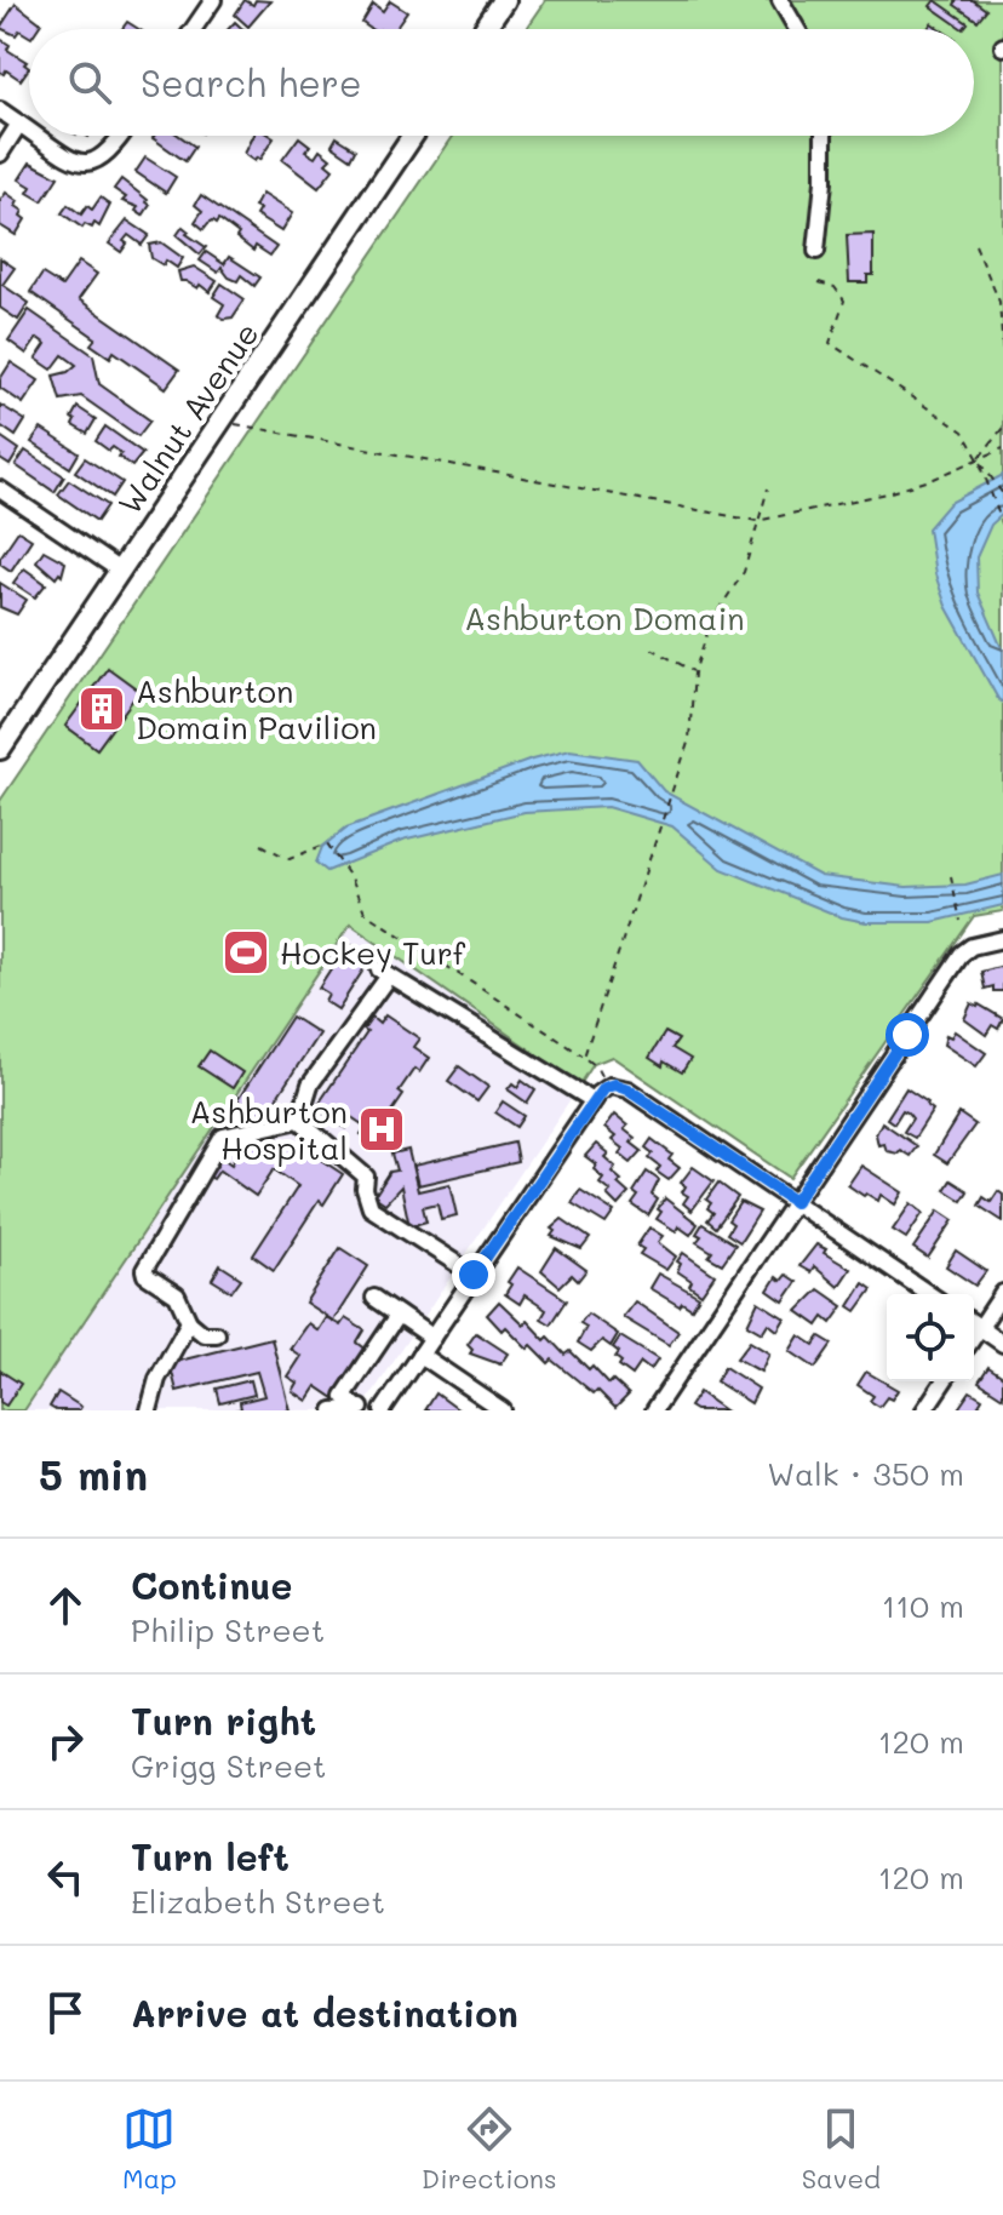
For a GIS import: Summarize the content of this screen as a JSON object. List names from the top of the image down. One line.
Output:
{"streets":{"main road":["Walnut Avenue"]},"parks":["Ashburton Domain"],"places":{"building":["Ashburton Domain Pavilion"],"sports":["Hockey Turf"],"hospital":["Ashburton Hospital"]},"page":{"search":"Search here","heading":["5 min","Walk · 350 m"],"list":[["Continue","Philip Street","110 m"],["Turn right","Grigg Street","120 m"],["Turn left","Elizabeth Street","120 m"],"Arrive at destination"],"nav":["Map","Directions","Saved"]}}
